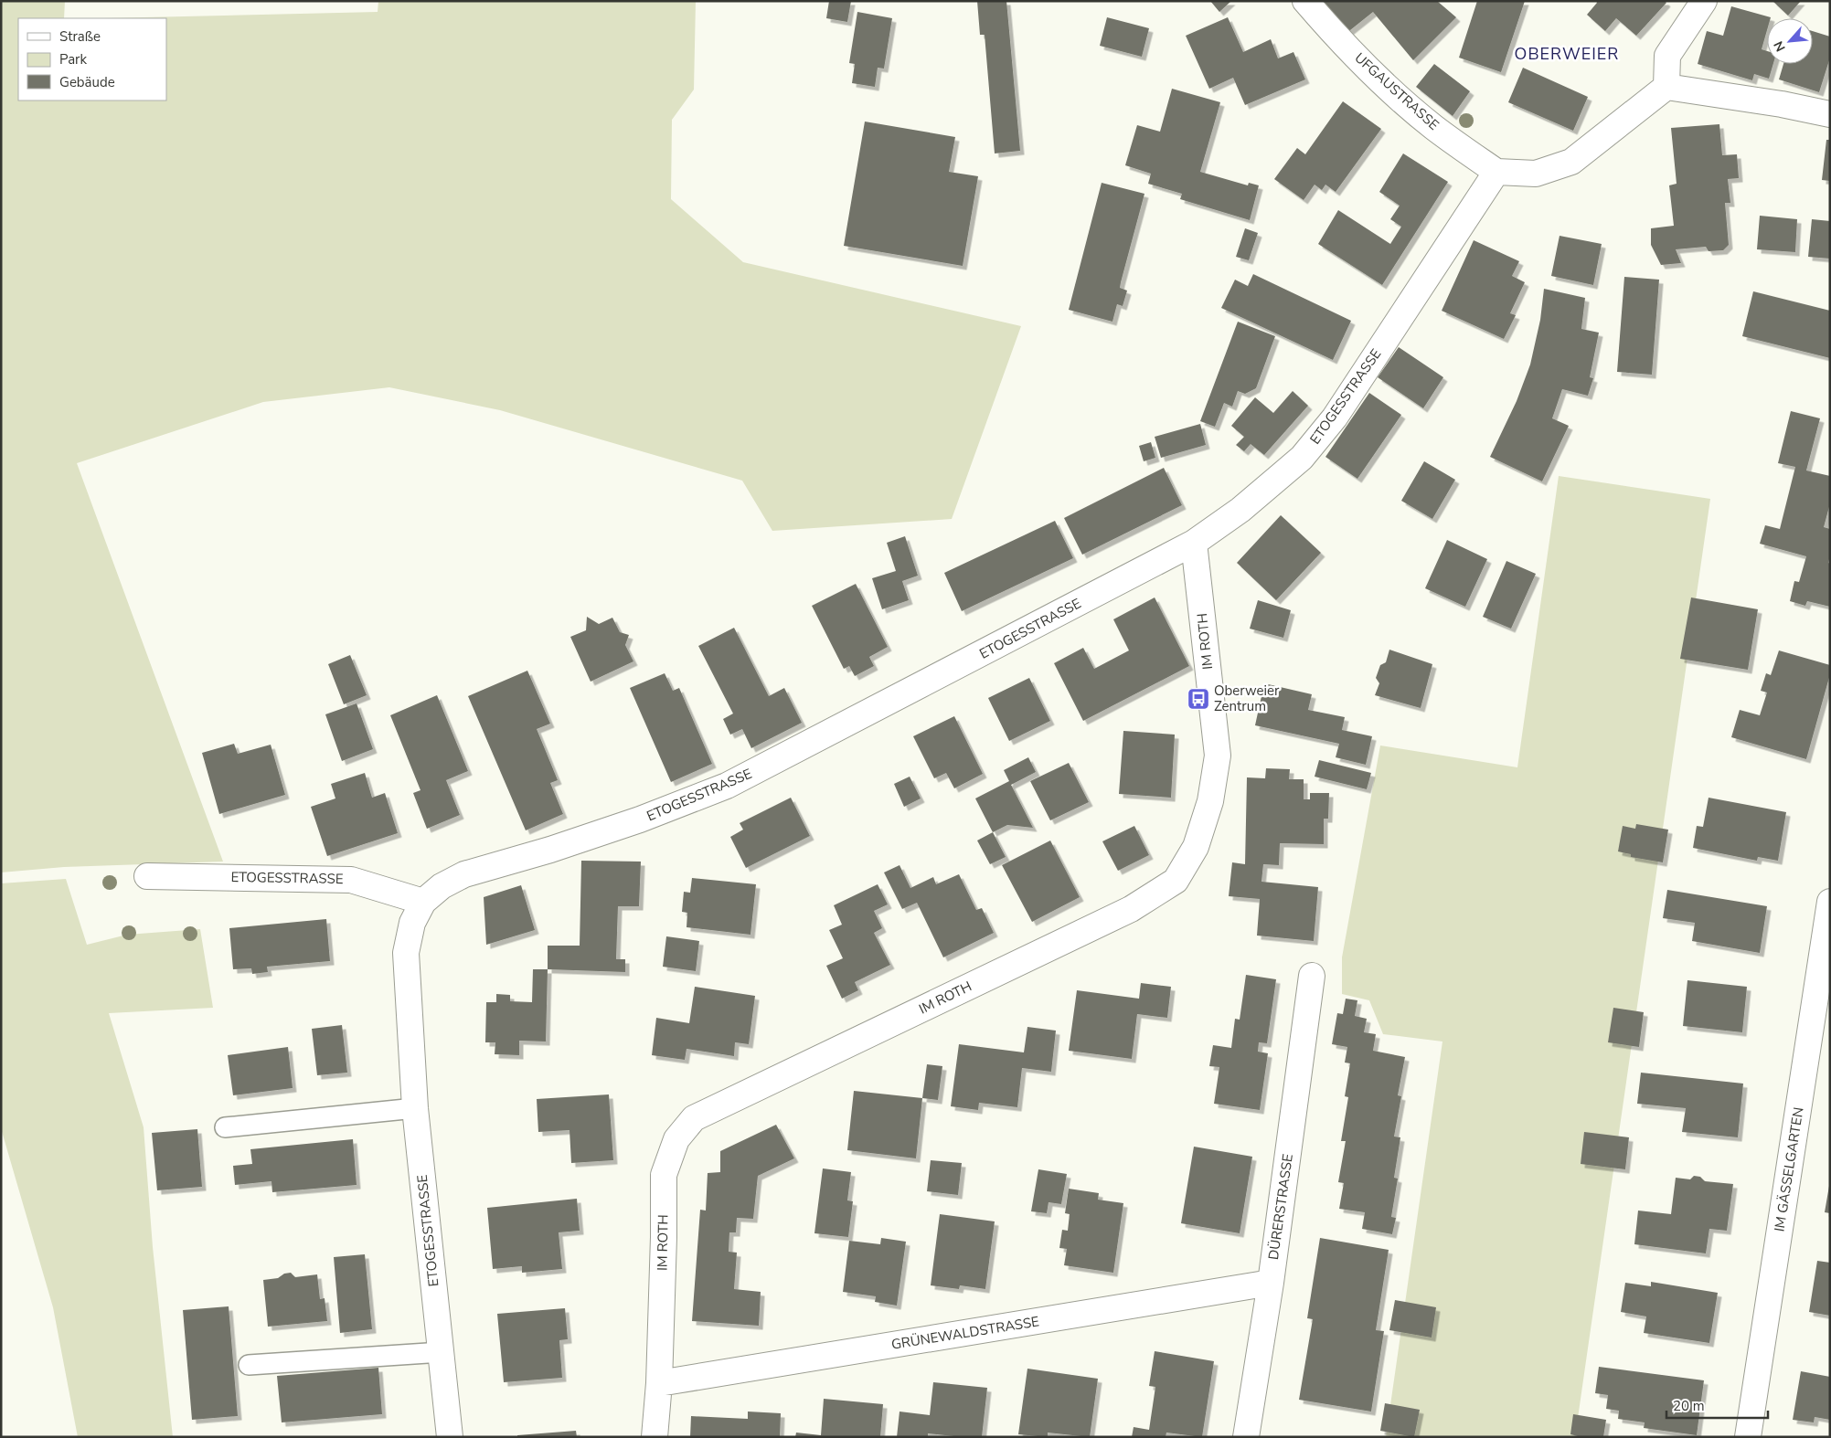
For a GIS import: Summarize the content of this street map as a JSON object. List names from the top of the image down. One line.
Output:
{"streets":{"street":["UFGAUSTRASSE","ETOGESSTRASSE","IM ROTH","IM GÄSSELGARTEN","DÜRERSTRASSE","GRÜNEWALDSTRASSE"]},"crossings":[["UFGAUSTRASSE","ETOGESSTRASSE"],["ETOGESSTRASSE","IM ROTH"],["IM ROTH","GRÜNEWALDSTRASSE"],["DÜRERSTRASSE","GRÜNEWALDSTRASSE"]],"districts":["OBERWEIER"],"places":{"bus stop":["Oberweier Zentrum"]},"legend":["Straße","Park","Gebäude"],"scale_bar":"20 m","north":"bottom left"}
